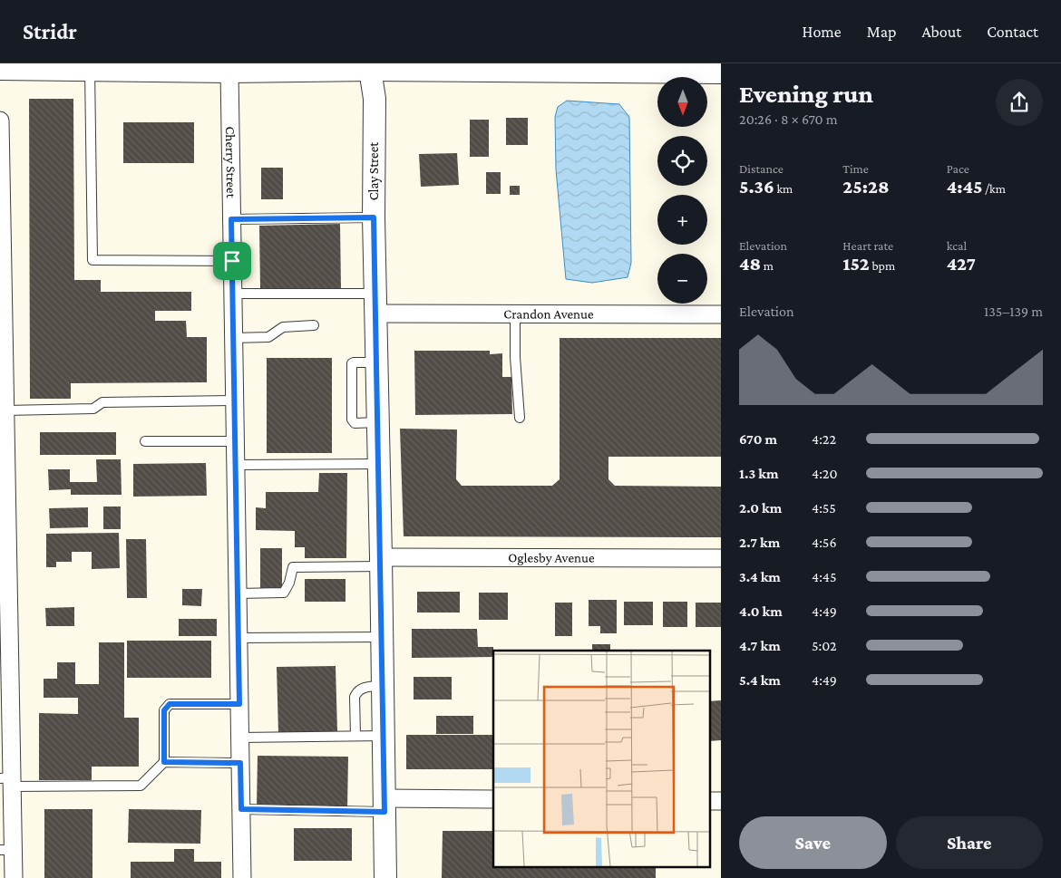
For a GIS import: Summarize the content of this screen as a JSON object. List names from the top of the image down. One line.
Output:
{"streets":{"street":["Cherry Street","Clay Street","Crandon Avenue","Oglesby Avenue"]},"crossings":[["Clay Street","Crandon Avenue"],["Clay Street","Oglesby Avenue"]],"north":"bottom","page":{"header":"Stridr","nav":["Home","Map","About","Contact"],"heading":["Evening run","20:26 · 8 × 670 m"],"map_buttons":["+","−"],"stats":[["Distance","5.36 km"],["Time","25:28"],["Pace","4:45 /km"],["Elevation","48 m"],["Heart rate","152 bpm"],["kcal","427"]],"chart":["Elevation","135–139 m"],"list":[{"name":"670 m","note":"4:22"},{"name":"1.3 km","note":"4:20"},{"name":"2.0 km","note":"4:55"},{"name":"2.7 km","note":"4:56"},{"name":"3.4 km","note":"4:45"},{"name":"4.0 km","note":"4:49"},{"name":"4.7 km","note":"5:02"},{"name":"5.4 km","note":"4:49"}],"buttons":["Save","Share"]}}
